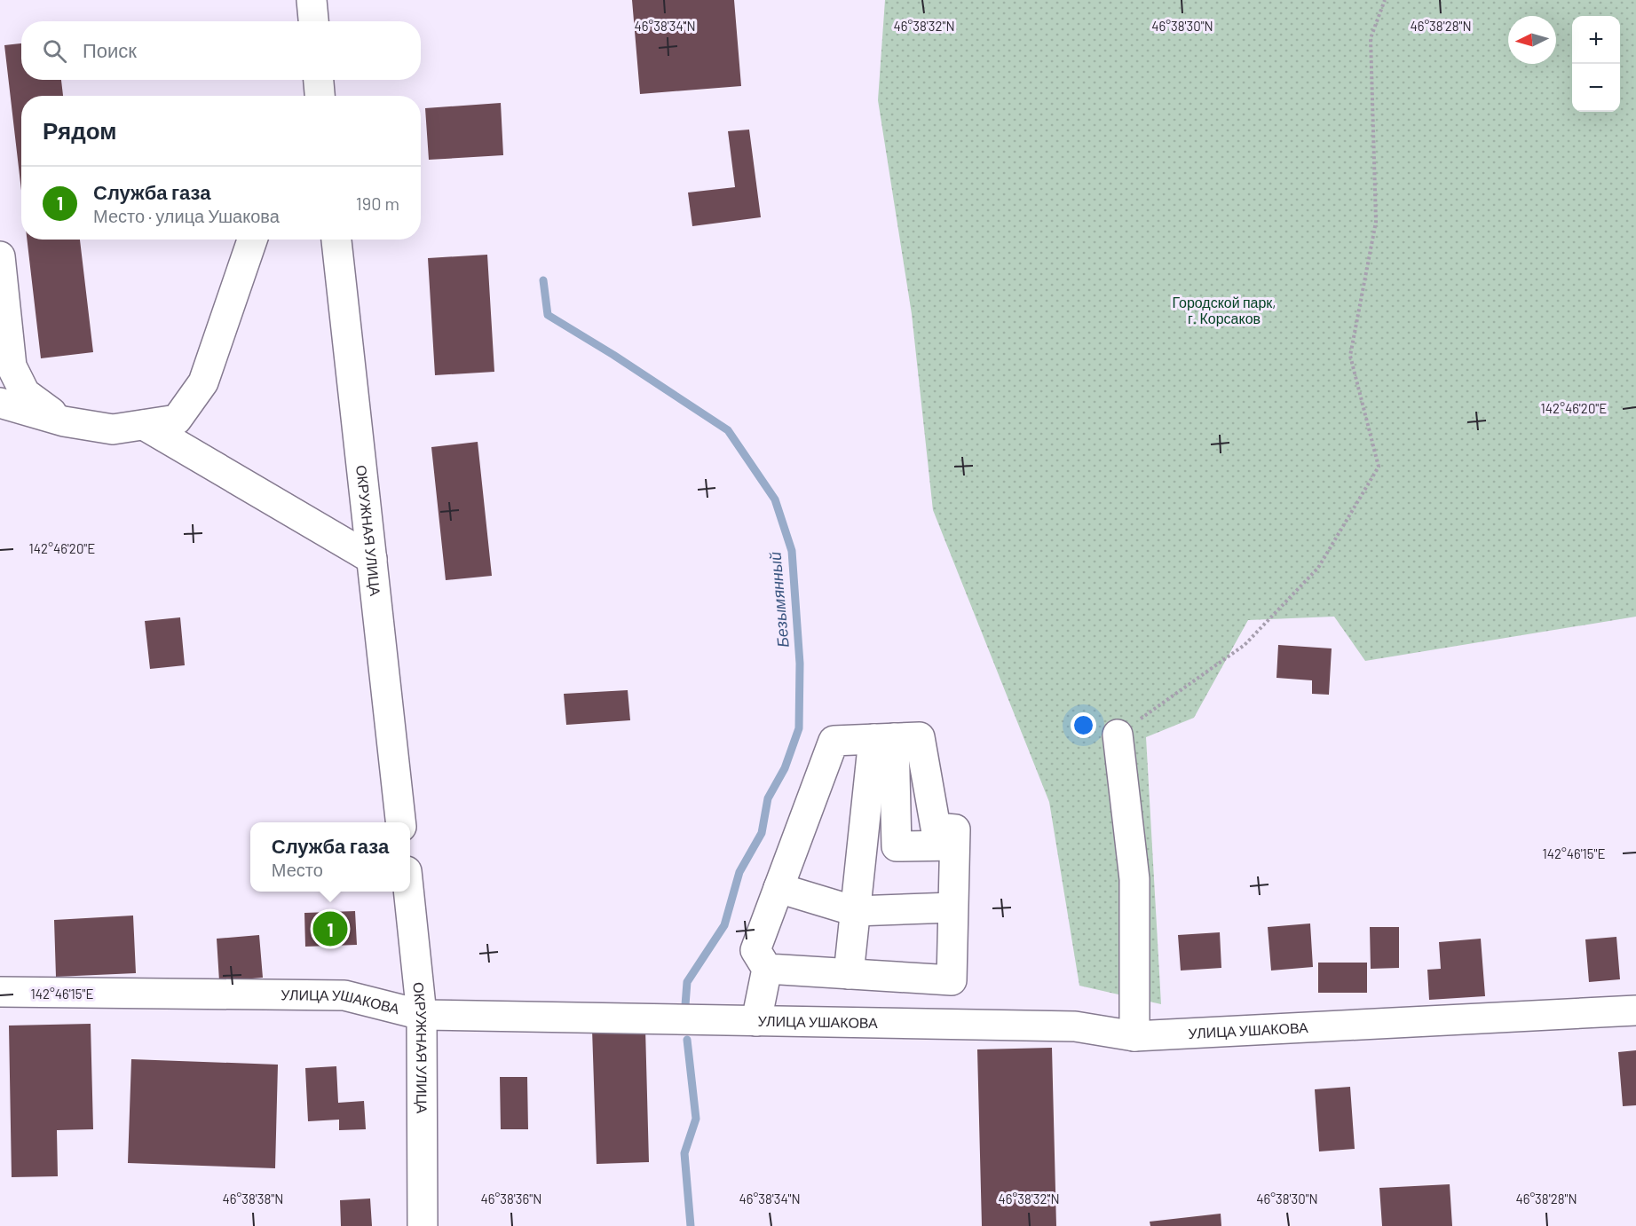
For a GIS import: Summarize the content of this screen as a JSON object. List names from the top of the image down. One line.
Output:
{"streets":{"street":["ОКРУЖНАЯ УЛИЦА","УЛИЦА УШАКОВА"]},"crossings":[["ОКРУЖНАЯ УЛИЦА","УЛИЦА УШАКОВА"]],"water":["Безымянный"],"parks":["Городской парк, г. Корсаков"],"north":"left","page":{"map_buttons":["+","−"],"search":"Поиск","heading":"Рядом","list":[{"mark":"1","name":"Служба газа","note":"Место · улица Ушакова","value":"190 m"}],"popup":["Служба газа","Место"],"pins":"1"},"coordinates":["46°38'34\"N","46°38'32\"N","46°38'30\"N","46°38'28\"N","142°46'20\"E","142°46'15\"E","46°38'38\"N","46°38'36\"N"]}
